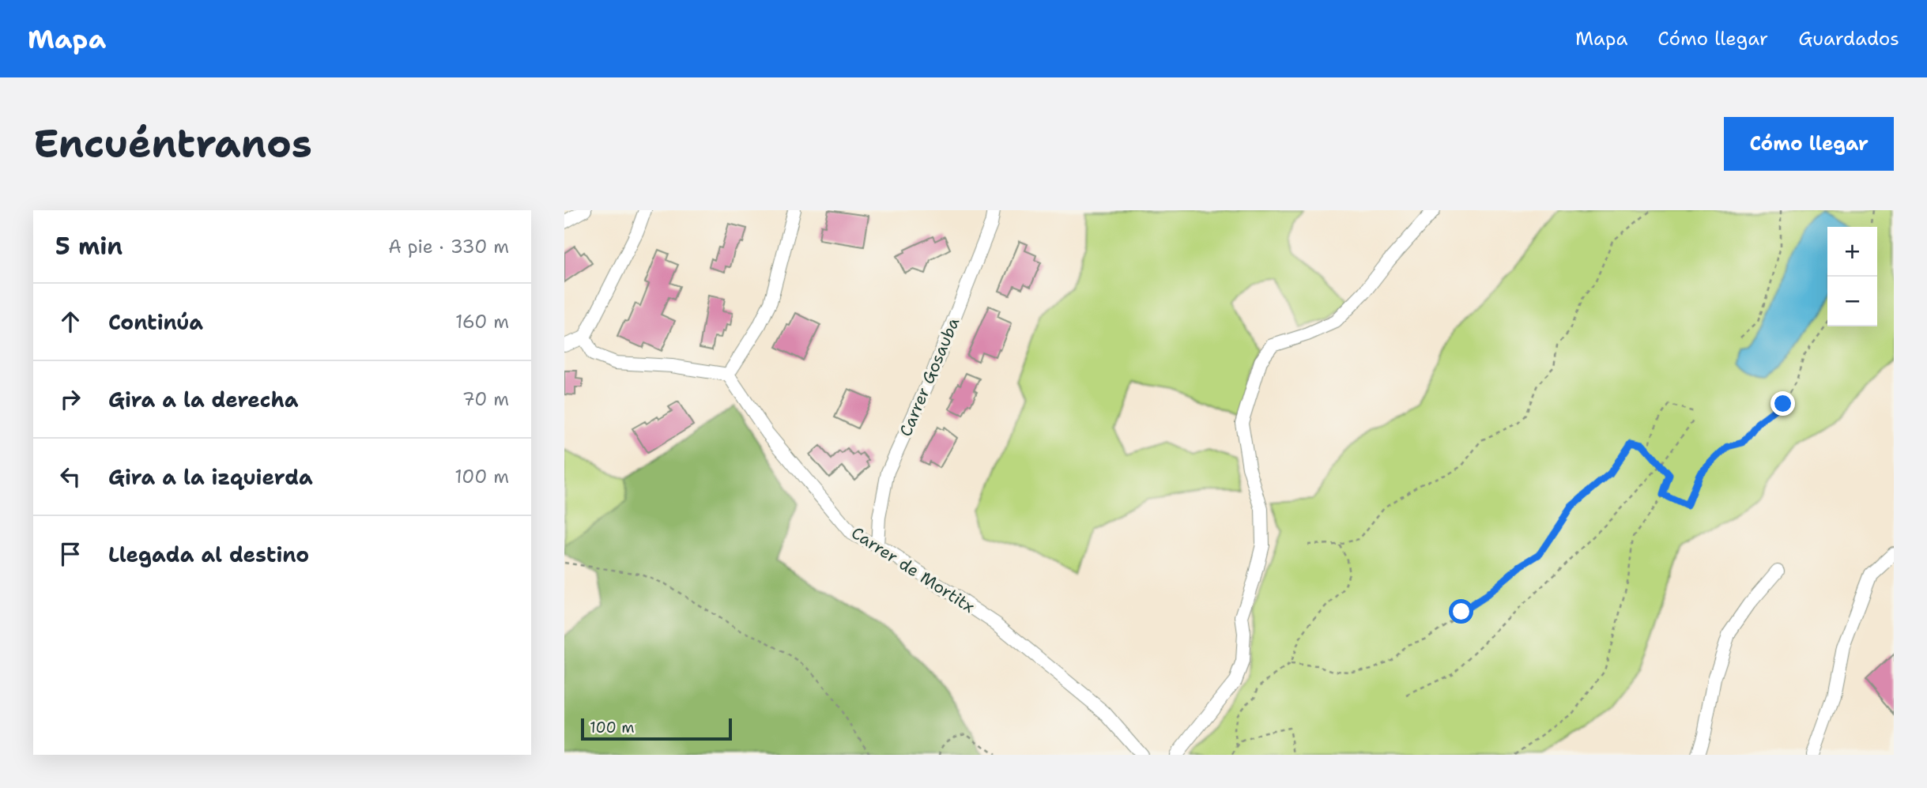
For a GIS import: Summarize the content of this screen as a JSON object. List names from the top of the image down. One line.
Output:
{"streets":{"street":["Carrer Gosauba","Carrer de Mortitx"]},"crossings":[["Carrer Gosauba","Carrer de Mortitx"]],"scale_bar":"100 m","page":{"header":"Mapa","nav":["Mapa","Cómo llegar","Guardados"],"buttons":"Cómo llegar","title":"Encuéntranos","heading":["5 min","A pie · 330 m"],"map_buttons":["+","−"],"list":[["Continúa","160 m"],["Gira a la derecha","70 m"],["Gira a la izquierda","100 m"],"Llegada al destino"],"scale":"100 m"}}
